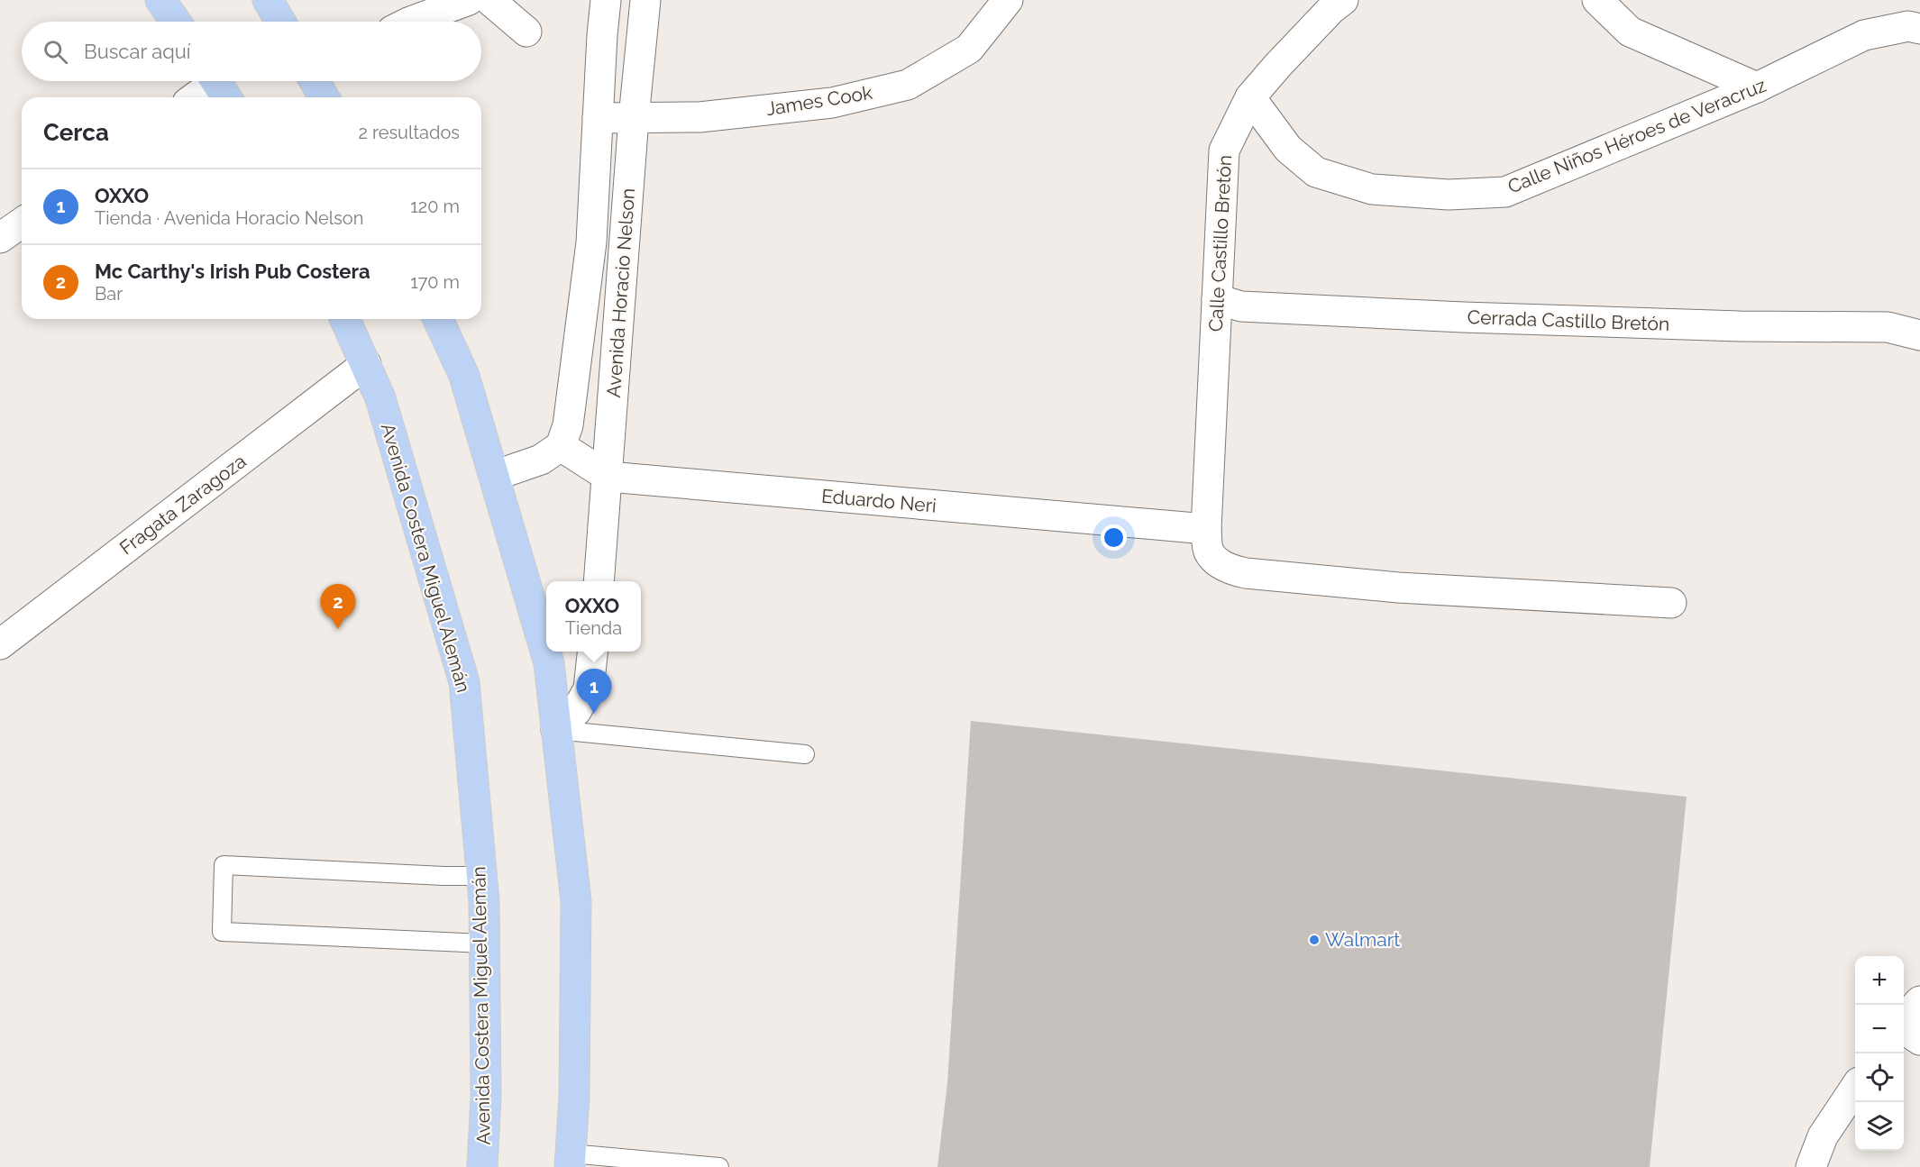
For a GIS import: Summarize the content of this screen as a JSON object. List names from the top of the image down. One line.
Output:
{"streets":{"main road":["Avenida Costera Miguel Alemán"],"street":["James Cook","Calle Niños Héroes de Veracruz","Calle Castillo Bretón","Avenida Horacio Nelson","Cerrada Castillo Bretón","Eduardo Neri","Fragata Zaragoza"]},"crossings":[["James Cook","Avenida Horacio Nelson"],["Calle Niños Héroes de Veracruz","Calle Castillo Bretón"],["Calle Castillo Bretón","Cerrada Castillo Bretón"],["Calle Castillo Bretón","Eduardo Neri"],["Avenida Horacio Nelson","Eduardo Neri"],["Fragata Zaragoza","Avenida Costera Miguel Alemán"]],"places":["Walmart"],"page":{"search":"Buscar aquí","heading":["Cerca","2 resultados"],"list":[{"mark":"1","name":"OXXO","note":"Tienda · Avenida Horacio Nelson","value":"120 m"},{"mark":"2","name":"Mc Carthy's Irish Pub Costera","note":"Bar","value":"170 m"}],"popup":["OXXO","Tienda"],"pins":["2","1"],"map_buttons":["+","−"]}}
